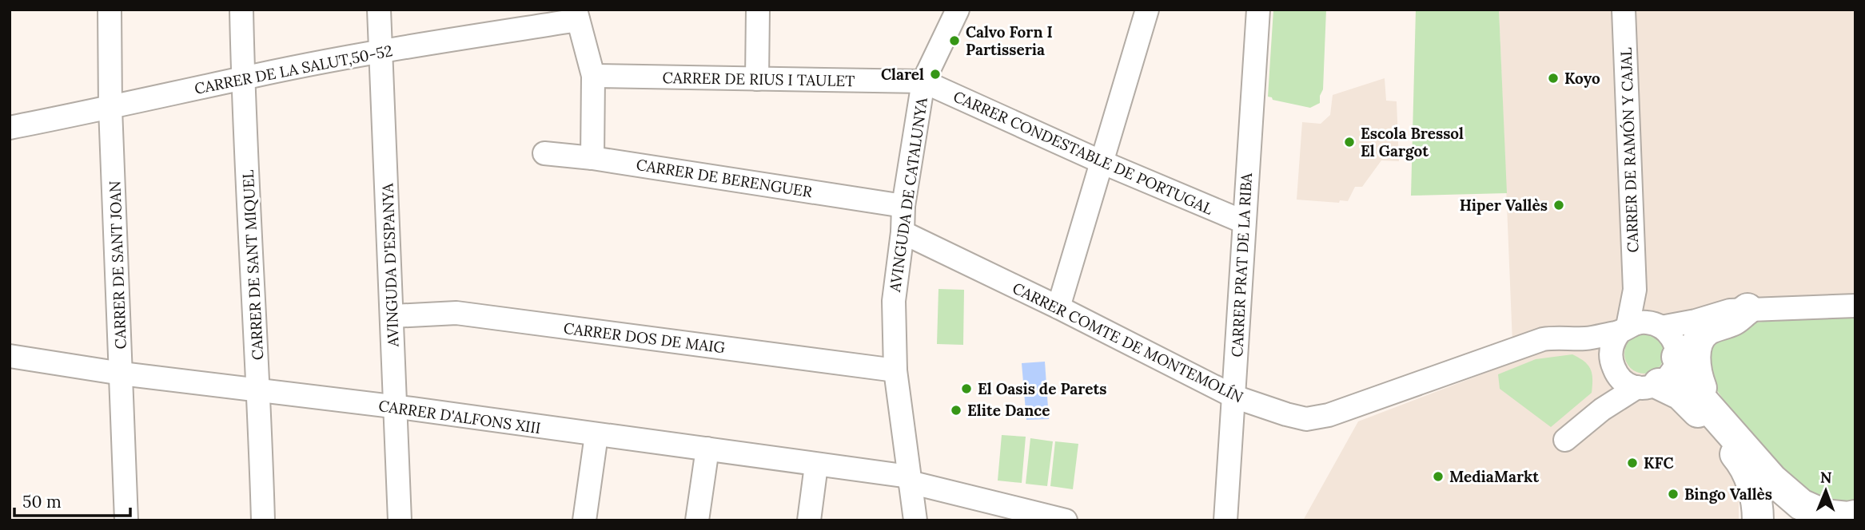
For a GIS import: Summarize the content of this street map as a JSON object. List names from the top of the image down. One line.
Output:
{"streets":{"street":["CARRER DE LA SALUT,50-52","CARRER DE RIUS I TAULET","CARRER DE RAMÓN Y CAJAL","CARRER CONDESTABLE DE PORTUGAL","CARRER DE BERENGUER","AVINGUDA DE CATALUNYA","CARRER DE SANT JOAN","CARRER DE SANT MIQUEL","AVINGUDA D'ESPANYA","CARRER PRAT DE LA RIBA","CARRER DOS DE MAIG","CARRER COMTE DE MONTEMOLÍN","CARRER D'ALFONS XIII"]},"crossings":[["CARRER DE LA SALUT,50-52","CARRER DE SANT JOAN"],["CARRER DE LA SALUT,50-52","CARRER DE SANT MIQUEL"],["CARRER DE LA SALUT,50-52","AVINGUDA D'ESPANYA"],["CARRER DE RIUS I TAULET","CARRER CONDESTABLE DE PORTUGAL"],["CARRER DE RIUS I TAULET","AVINGUDA DE CATALUNYA"],["CARRER DE RAMÓN Y CAJAL","CARRER COMTE DE MONTEMOLÍN"],["CARRER CONDESTABLE DE PORTUGAL","AVINGUDA DE CATALUNYA"],["CARRER CONDESTABLE DE PORTUGAL","CARRER PRAT DE LA RIBA"],["CARRER DE BERENGUER","AVINGUDA DE CATALUNYA"],["AVINGUDA DE CATALUNYA","CARRER DOS DE MAIG"],["AVINGUDA DE CATALUNYA","CARRER COMTE DE MONTEMOLÍN"],["AVINGUDA DE CATALUNYA","CARRER D'ALFONS XIII"],["CARRER DE SANT JOAN","CARRER D'ALFONS XIII"],["CARRER DE SANT MIQUEL","CARRER D'ALFONS XIII"],["AVINGUDA D'ESPANYA","CARRER DOS DE MAIG"],["AVINGUDA D'ESPANYA","CARRER D'ALFONS XIII"],["CARRER PRAT DE LA RIBA","CARRER COMTE DE MONTEMOLÍN"]],"places":["Calvo Forn I Partisseria","Clarel","Koyo","Escola Bressol El Gargot","Hiper Vallès","El Oasis de Parets","Elite Dance","KFC","MediaMarkt","Bingo Vallès"],"scale_bar":"50 m","north":"top"}
